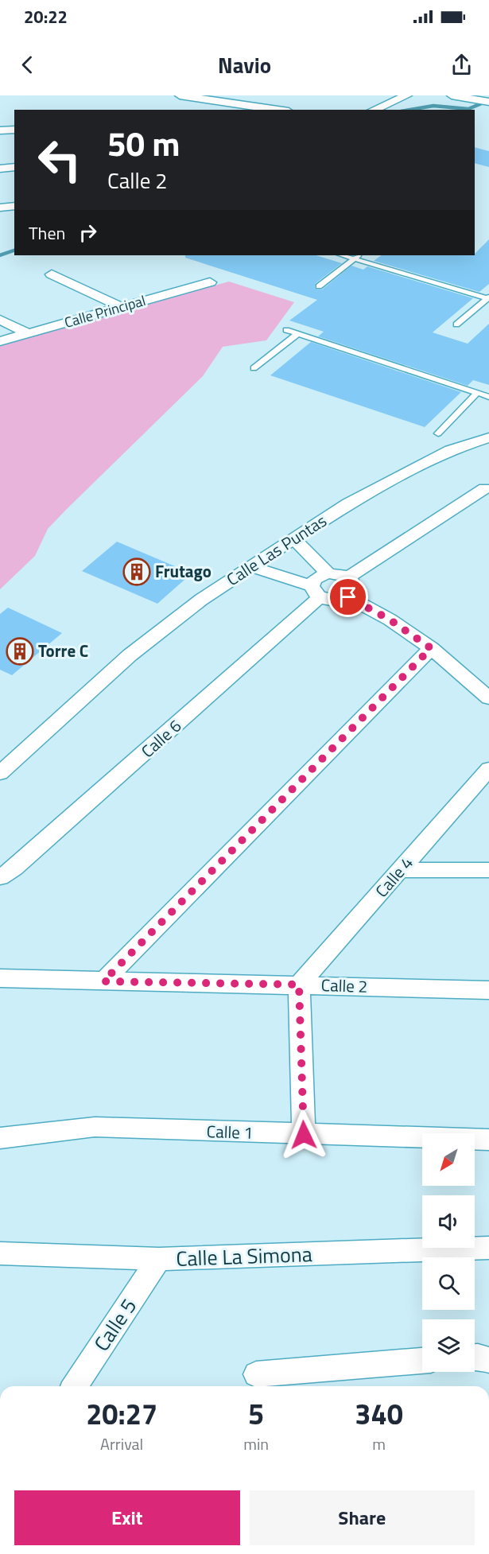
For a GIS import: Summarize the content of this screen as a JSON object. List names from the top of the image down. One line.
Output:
{"streets":{"street":["Calle Principal","Calle Las Puntas","Calle 6","Calle 4","Calle 2","Calle 1","Calle La Simona","Calle 5"]},"crossings":[["Calle 4","Calle 2"],["Calle La Simona","Calle 5"]],"places":{"building":["Frutago","Torre C"]},"north":"bottom left","page":{"status":"20:22","header":"Navio","turn":["50 m","Calle 2"],"then":"Then","eta":["20:27","Arrival","5","min","340","m"],"buttons":["Exit","Share"]}}
